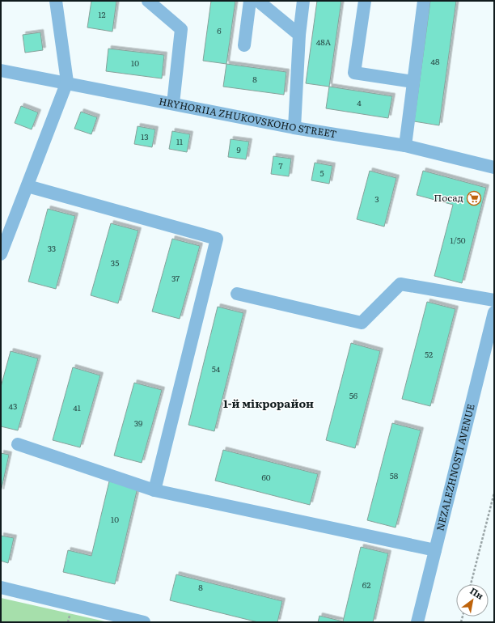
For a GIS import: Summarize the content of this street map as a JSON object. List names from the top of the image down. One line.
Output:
{"streets":{"street":["HRYHORIIA ZHUKOVSKOHO STREET","NEZALEZHNOSTI AVENUE"]},"districts":["1-й мікрорайон"],"places":{"supermarket":["Посад"]},"house_numbers":["12","6","48А","48","10","8","4","13","11","9","7","5","3","1/50","33","35","37","52","54","56","43","41","39","58","60","10","62","8"],"north":"top right"}
